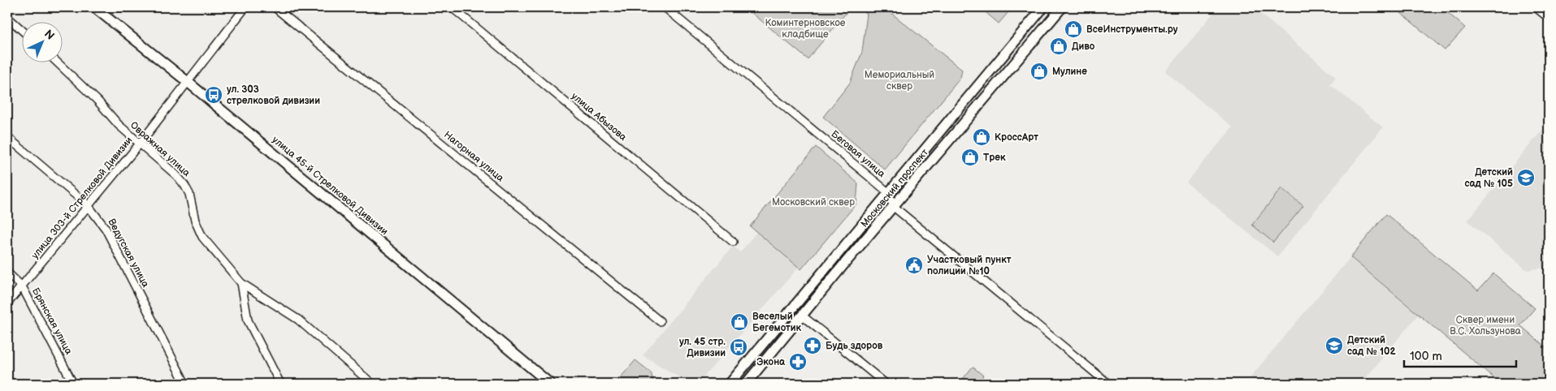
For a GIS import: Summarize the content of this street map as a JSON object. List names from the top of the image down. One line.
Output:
{"streets":{"main road":["улица 45-й Стрелковой Дивизии","Московский проспект"],"street":["улица Абызова","Овражная улица","Беговая улица","Нагорная улица","улица 303-й Стрелковой Дивизии","Ведугская улица","Брянская улица"]},"crossings":[["Овражная улица","улица 303-й Стрелковой Дивизии"],["Беговая улица","Московский проспект"],["улица 45-й Стрелковой Дивизии","улица 303-й Стрелковой Дивизии"],["улица 303-й Стрелковой Дивизии","Ведугская улица"],["улица 303-й Стрелковой Дивизии","Брянская улица"]],"parks":["Коминтерновское кладбище","Мемориальный сквер","Московский сквер","Сквер имени В.С. Хользунова"],"places":{"shop":["ВсеИнструменты.ру","Диво","Мулине","КроссАрт","Трек","Веселый Бегемотик"],"bus stop":["ул. 303 стрелковой дивизии","ул. 45 стр. Дивизии"],"school or university":["Детский сад № 105","Детский сад № 102"],"public building":["Участковый пункт полиции №10"],"pharmacy":["Будь здоров","Экона"]},"scale_bar":"100 m","north":"top right"}
